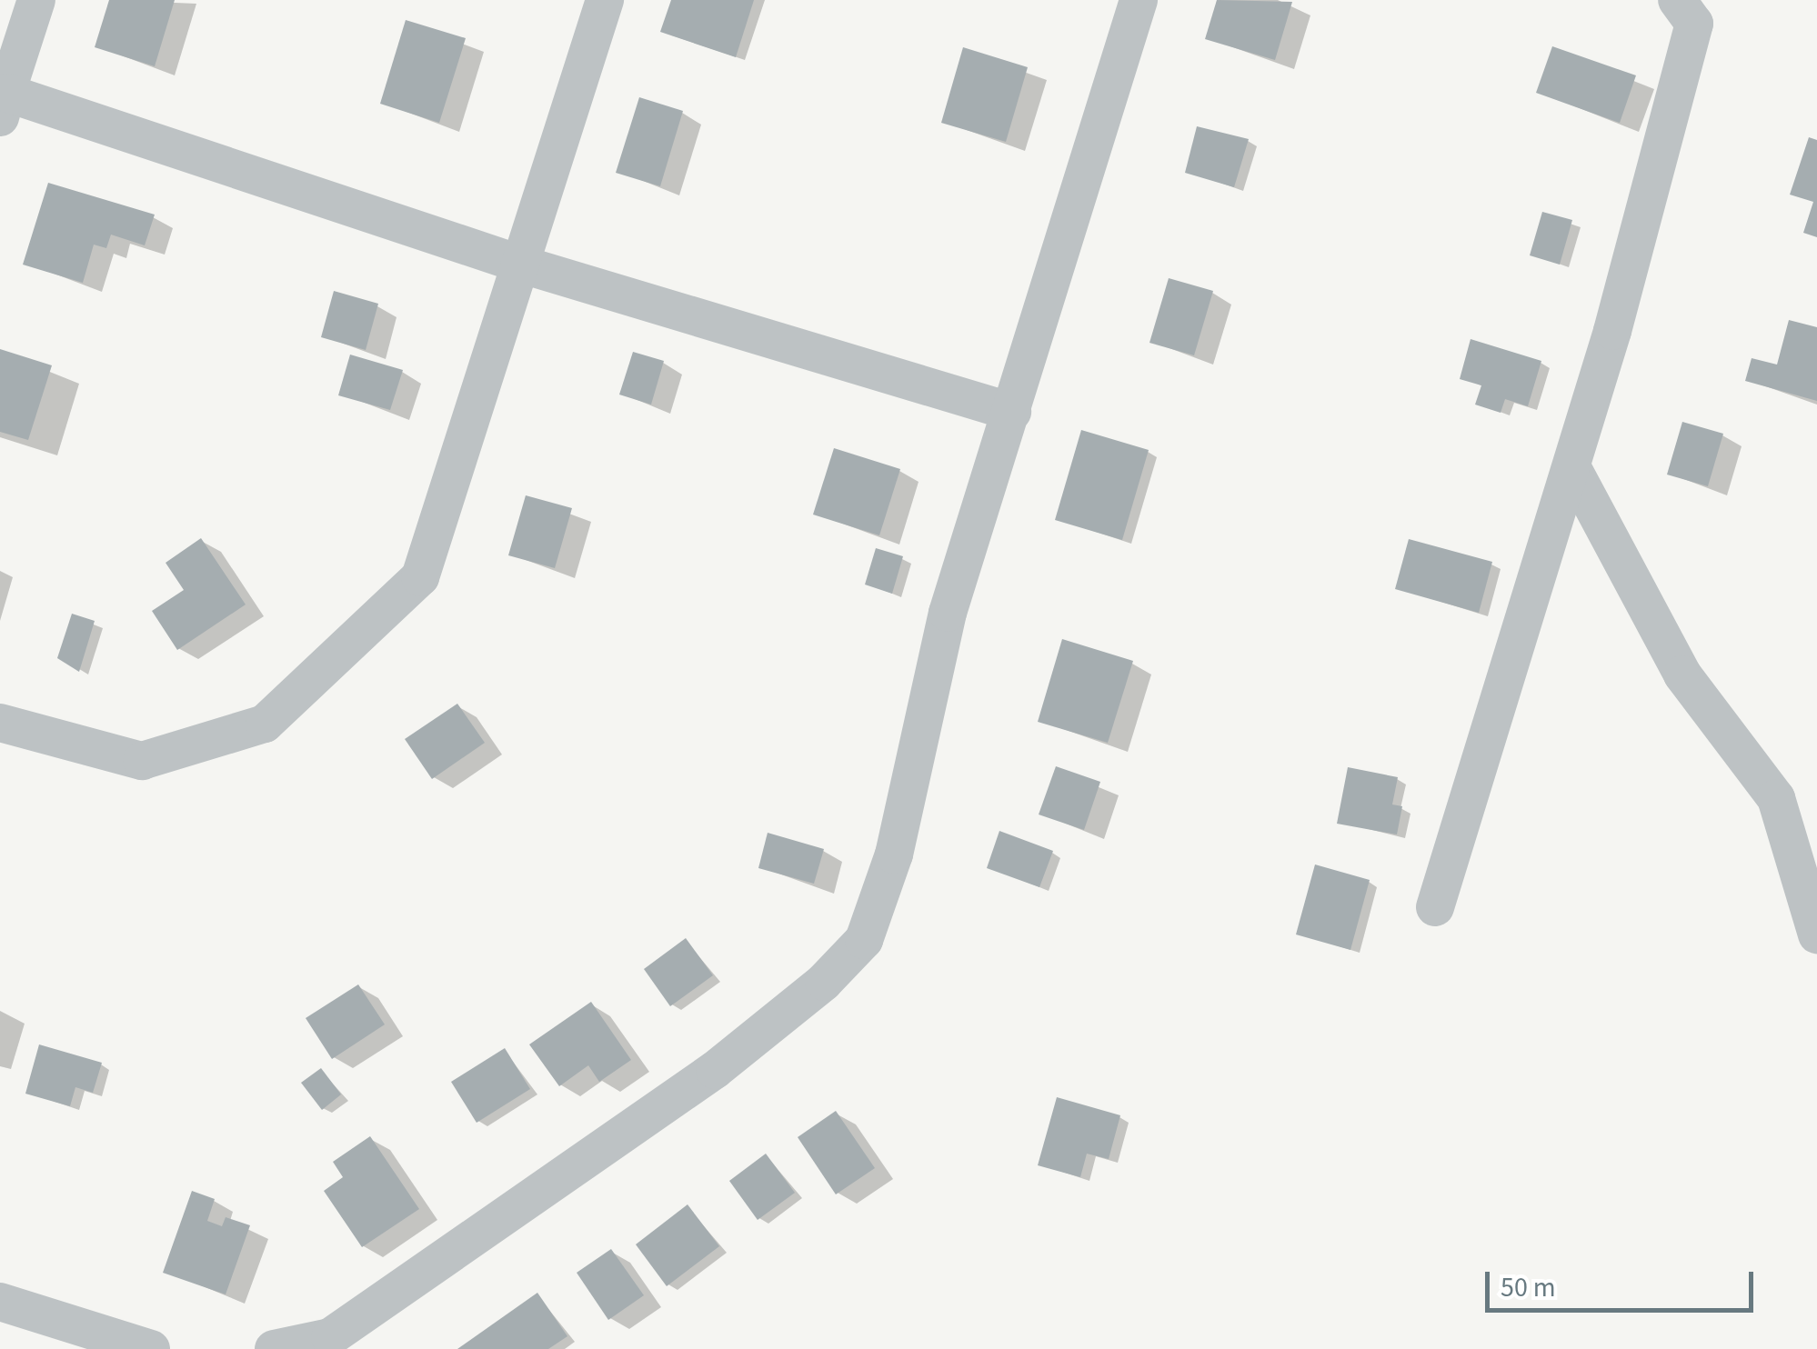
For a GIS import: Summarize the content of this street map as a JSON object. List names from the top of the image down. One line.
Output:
{"scale_bar":"50 m"}
